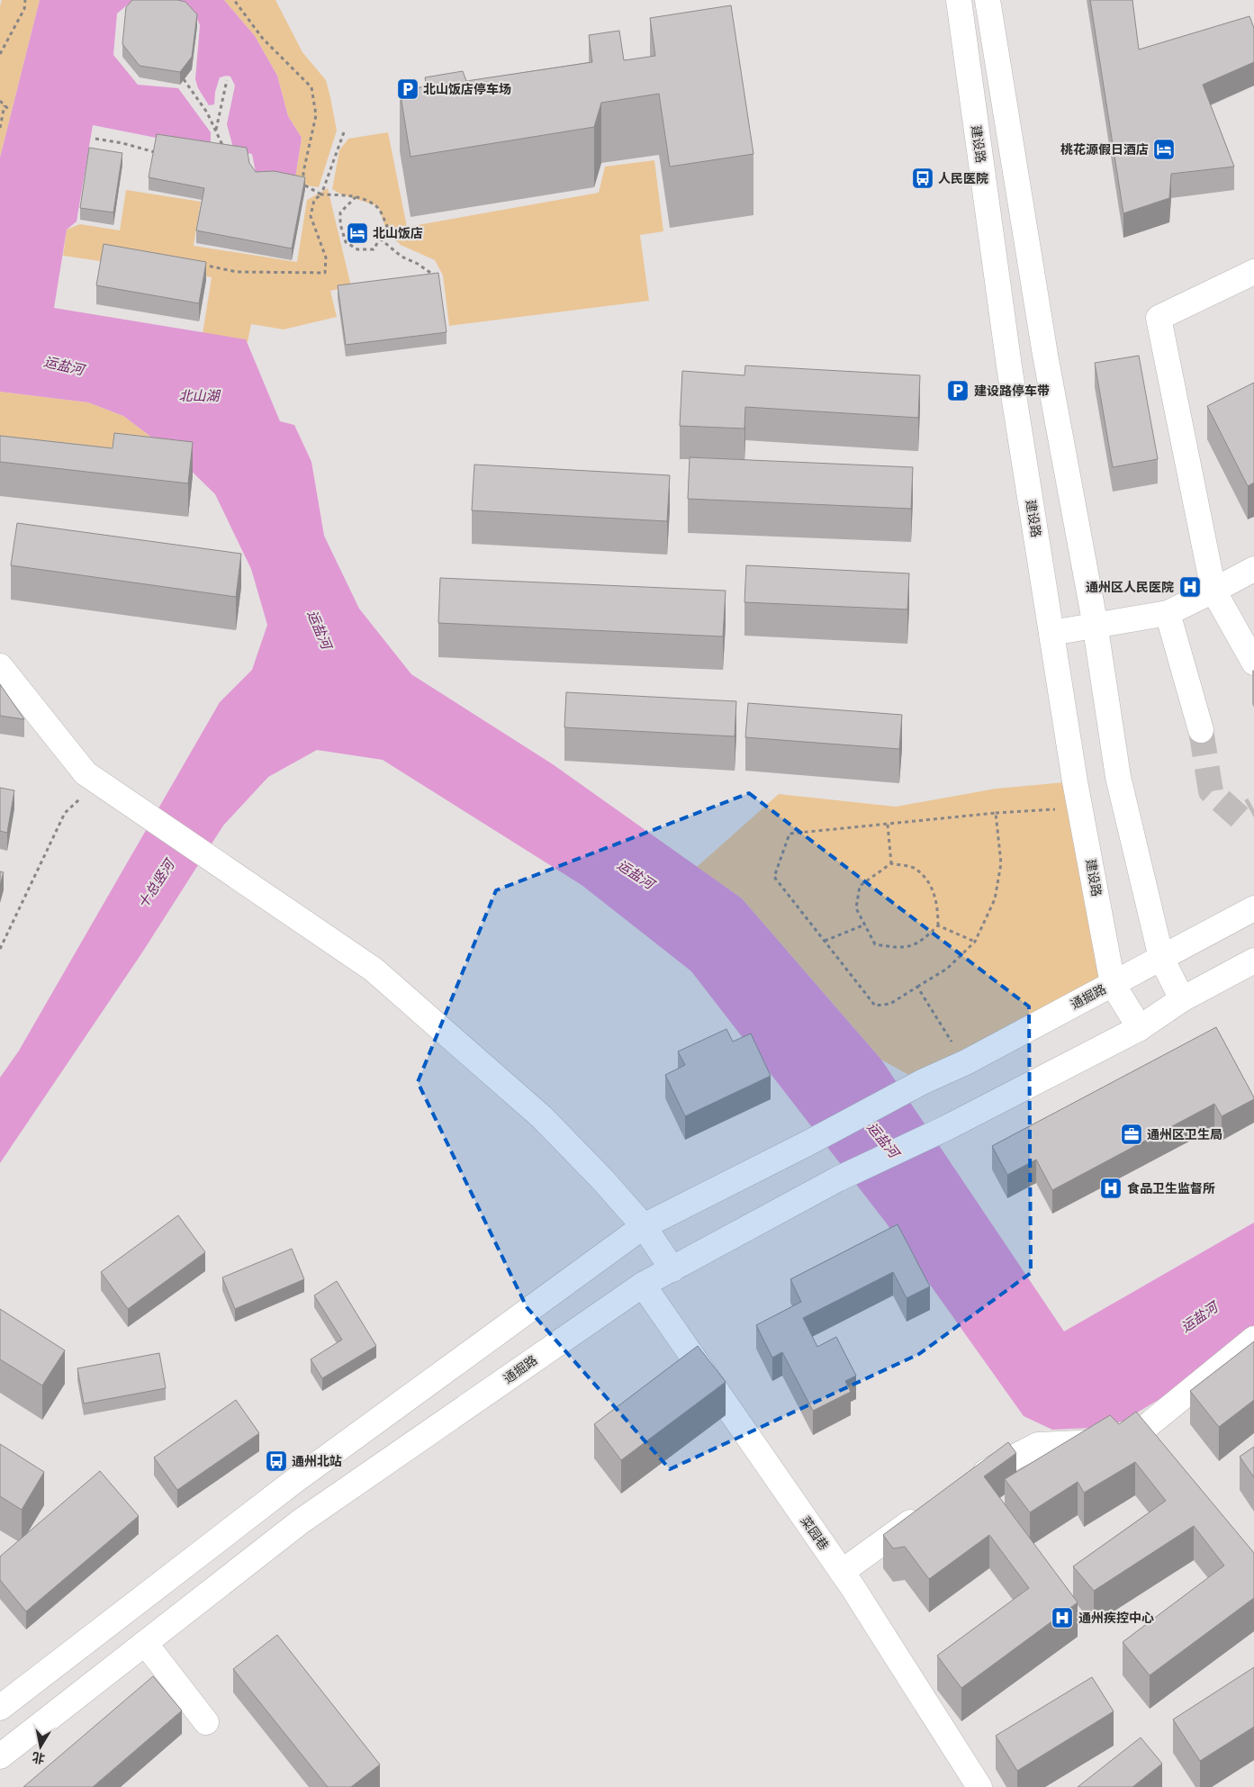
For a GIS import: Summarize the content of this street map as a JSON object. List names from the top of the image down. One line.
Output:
{"streets":{"street":["建设路","通掘路","菜园巷"]},"crossings":[["建设路","通掘路"],["通掘路","菜园巷"]],"water":["运盐河","北山湖","十总竖河"],"places":{"parking":["北山饭店停车场","建设路停车带"],"hotel":["桃花源假日酒店","北山饭店"],"bus stop":["人民医院","通州北站"],"hospital":["通州区人民医院","食品卫生监督所","通州疾控中心"],"office":["通州区卫生局"]},"north":"bottom"}
